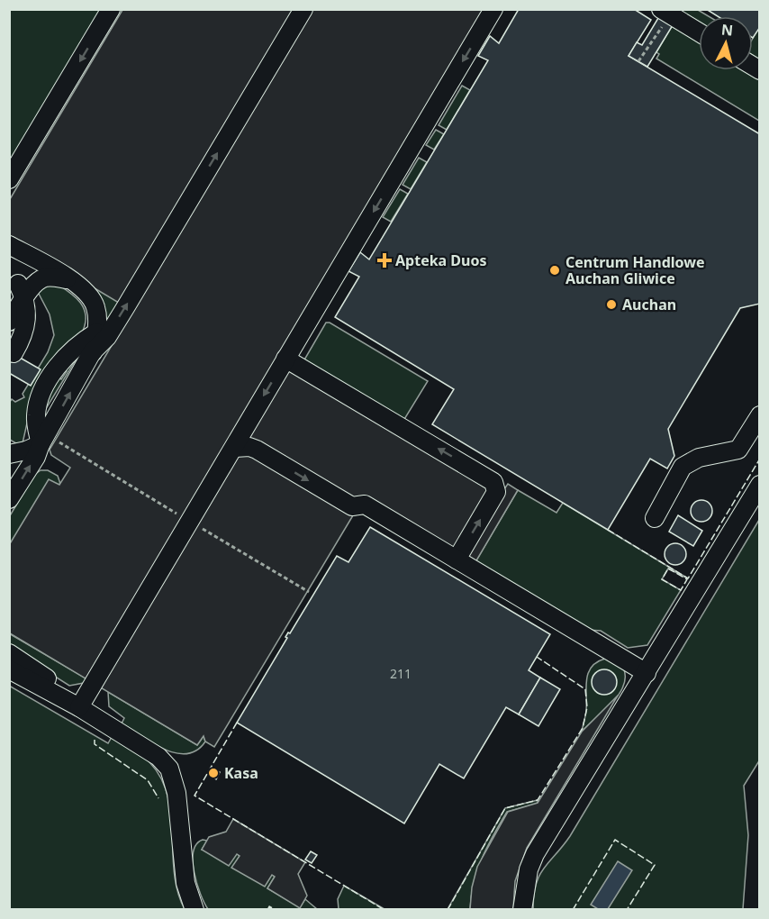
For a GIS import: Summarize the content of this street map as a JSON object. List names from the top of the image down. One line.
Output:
{"places":{"health":["Apteka Duos"],"other":["Centrum Handlowe Auchan Gliwice","Auchan","Kasa"]},"house_numbers":["211"],"north":"top"}
